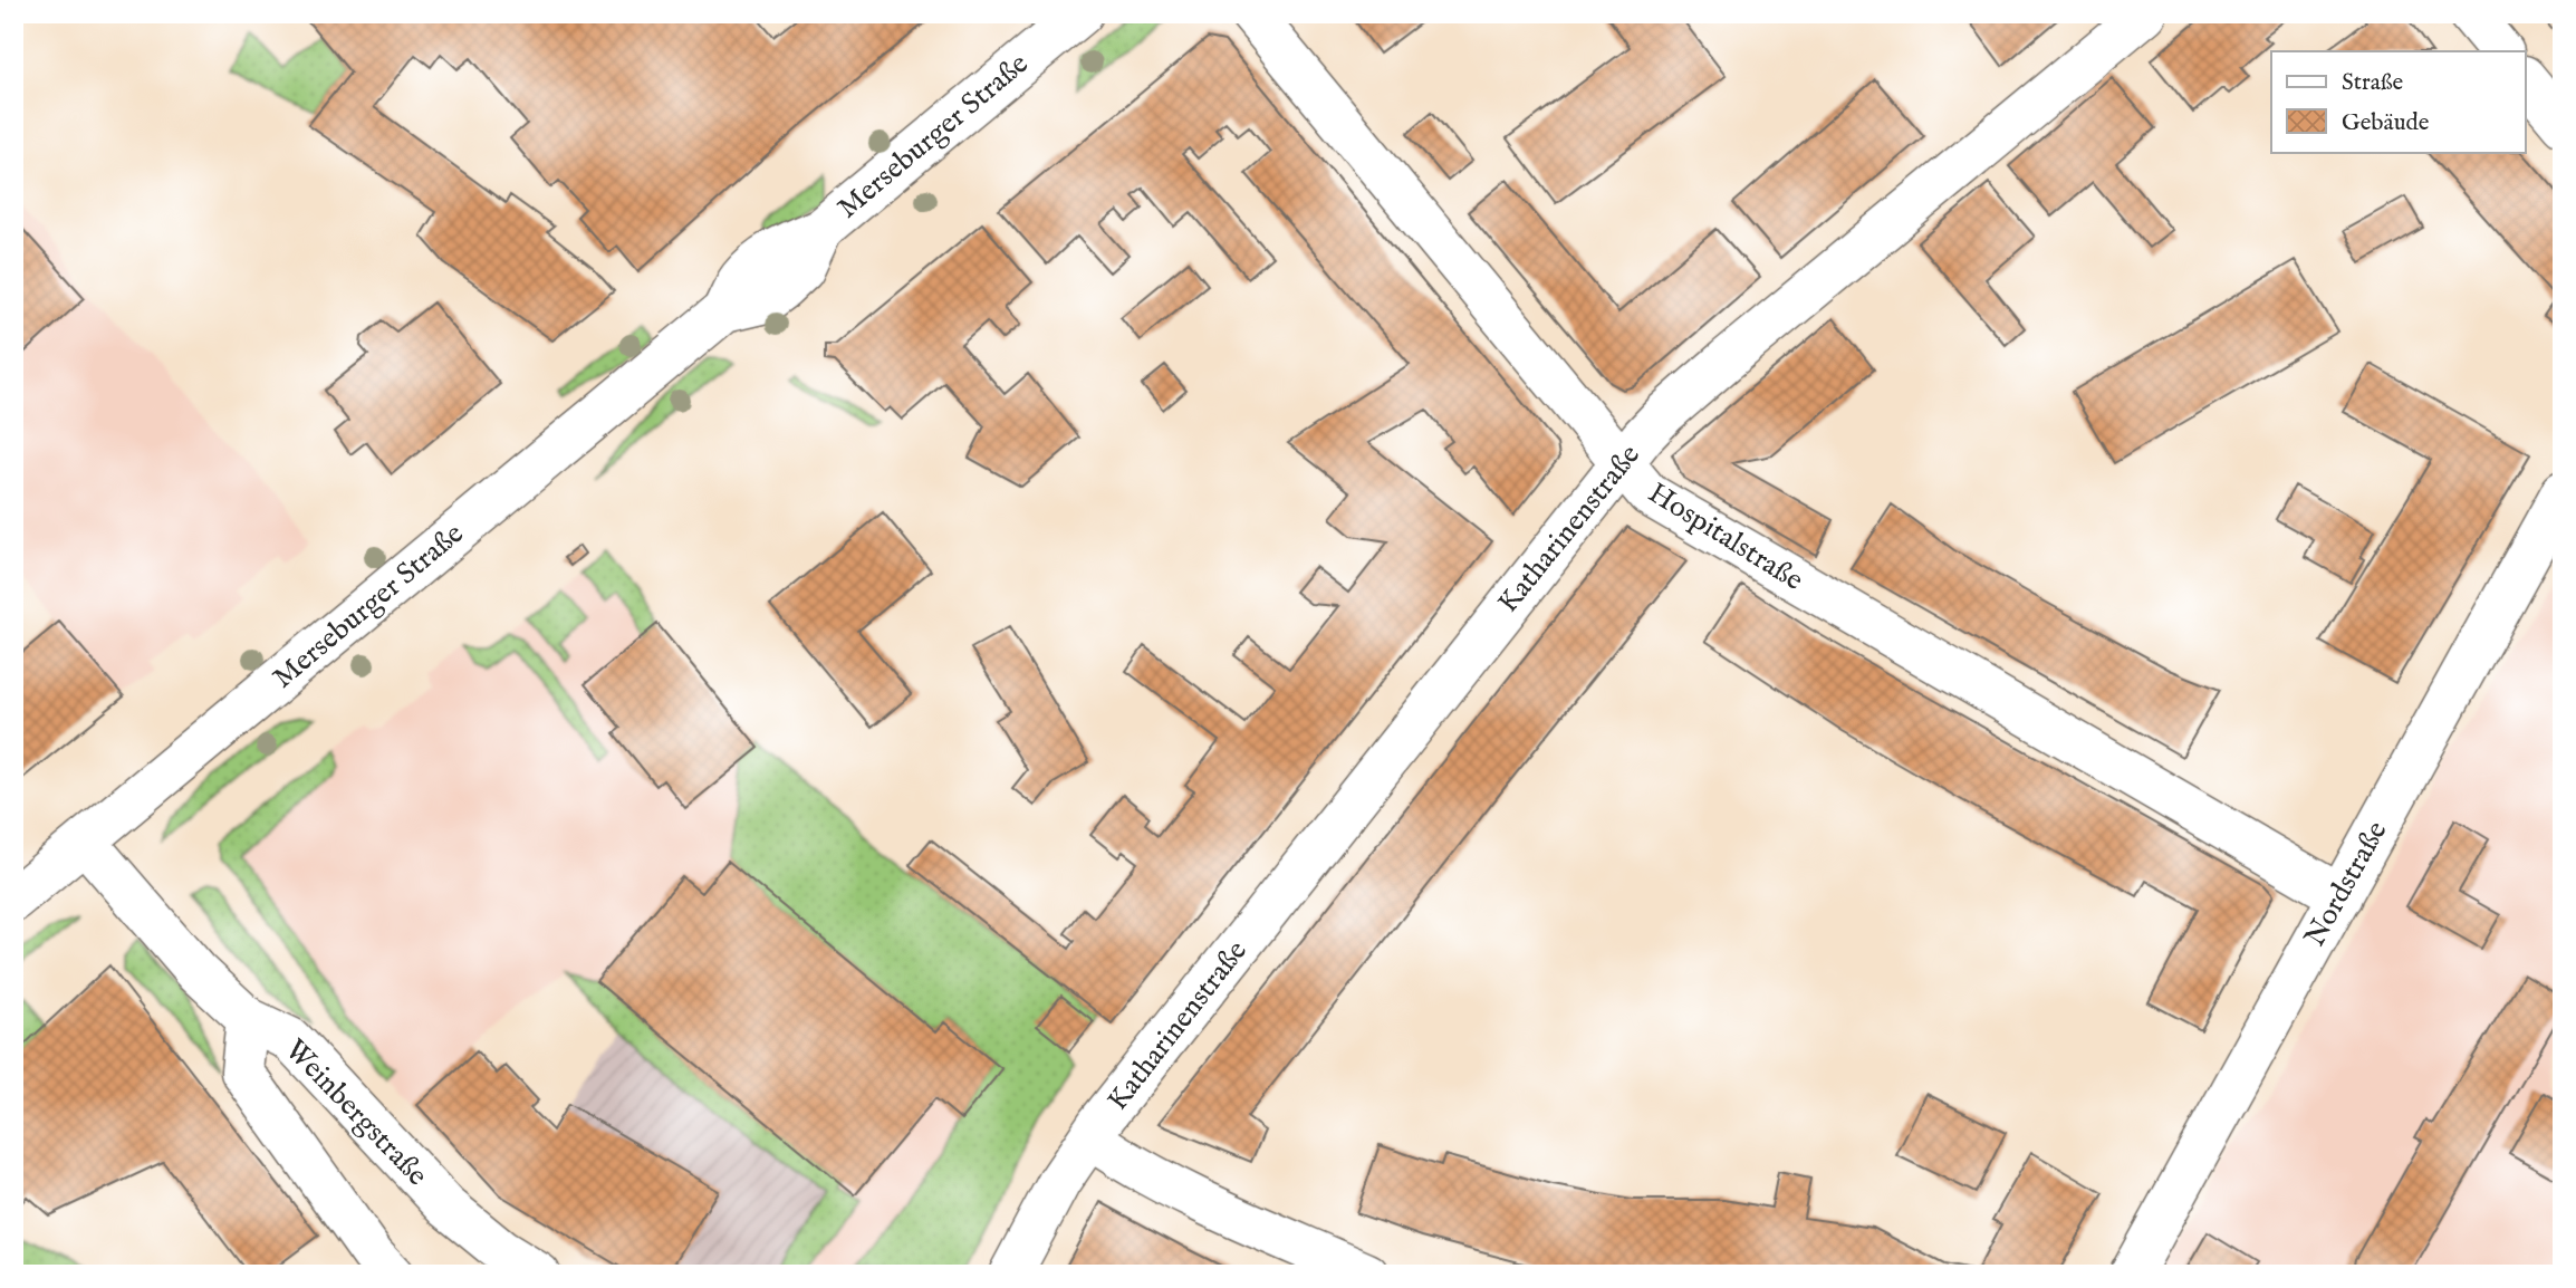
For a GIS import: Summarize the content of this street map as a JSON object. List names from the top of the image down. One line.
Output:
{"streets":{"street":["Merseburger Straße","Katharinenstraße","Hospitalstraße","Nordstraße","Weinbergstraße"]},"crossings":[["Merseburger Straße","Weinbergstraße"],["Katharinenstraße","Hospitalstraße"],["Hospitalstraße","Nordstraße"]],"legend":["Straße","Gebäude"]}
